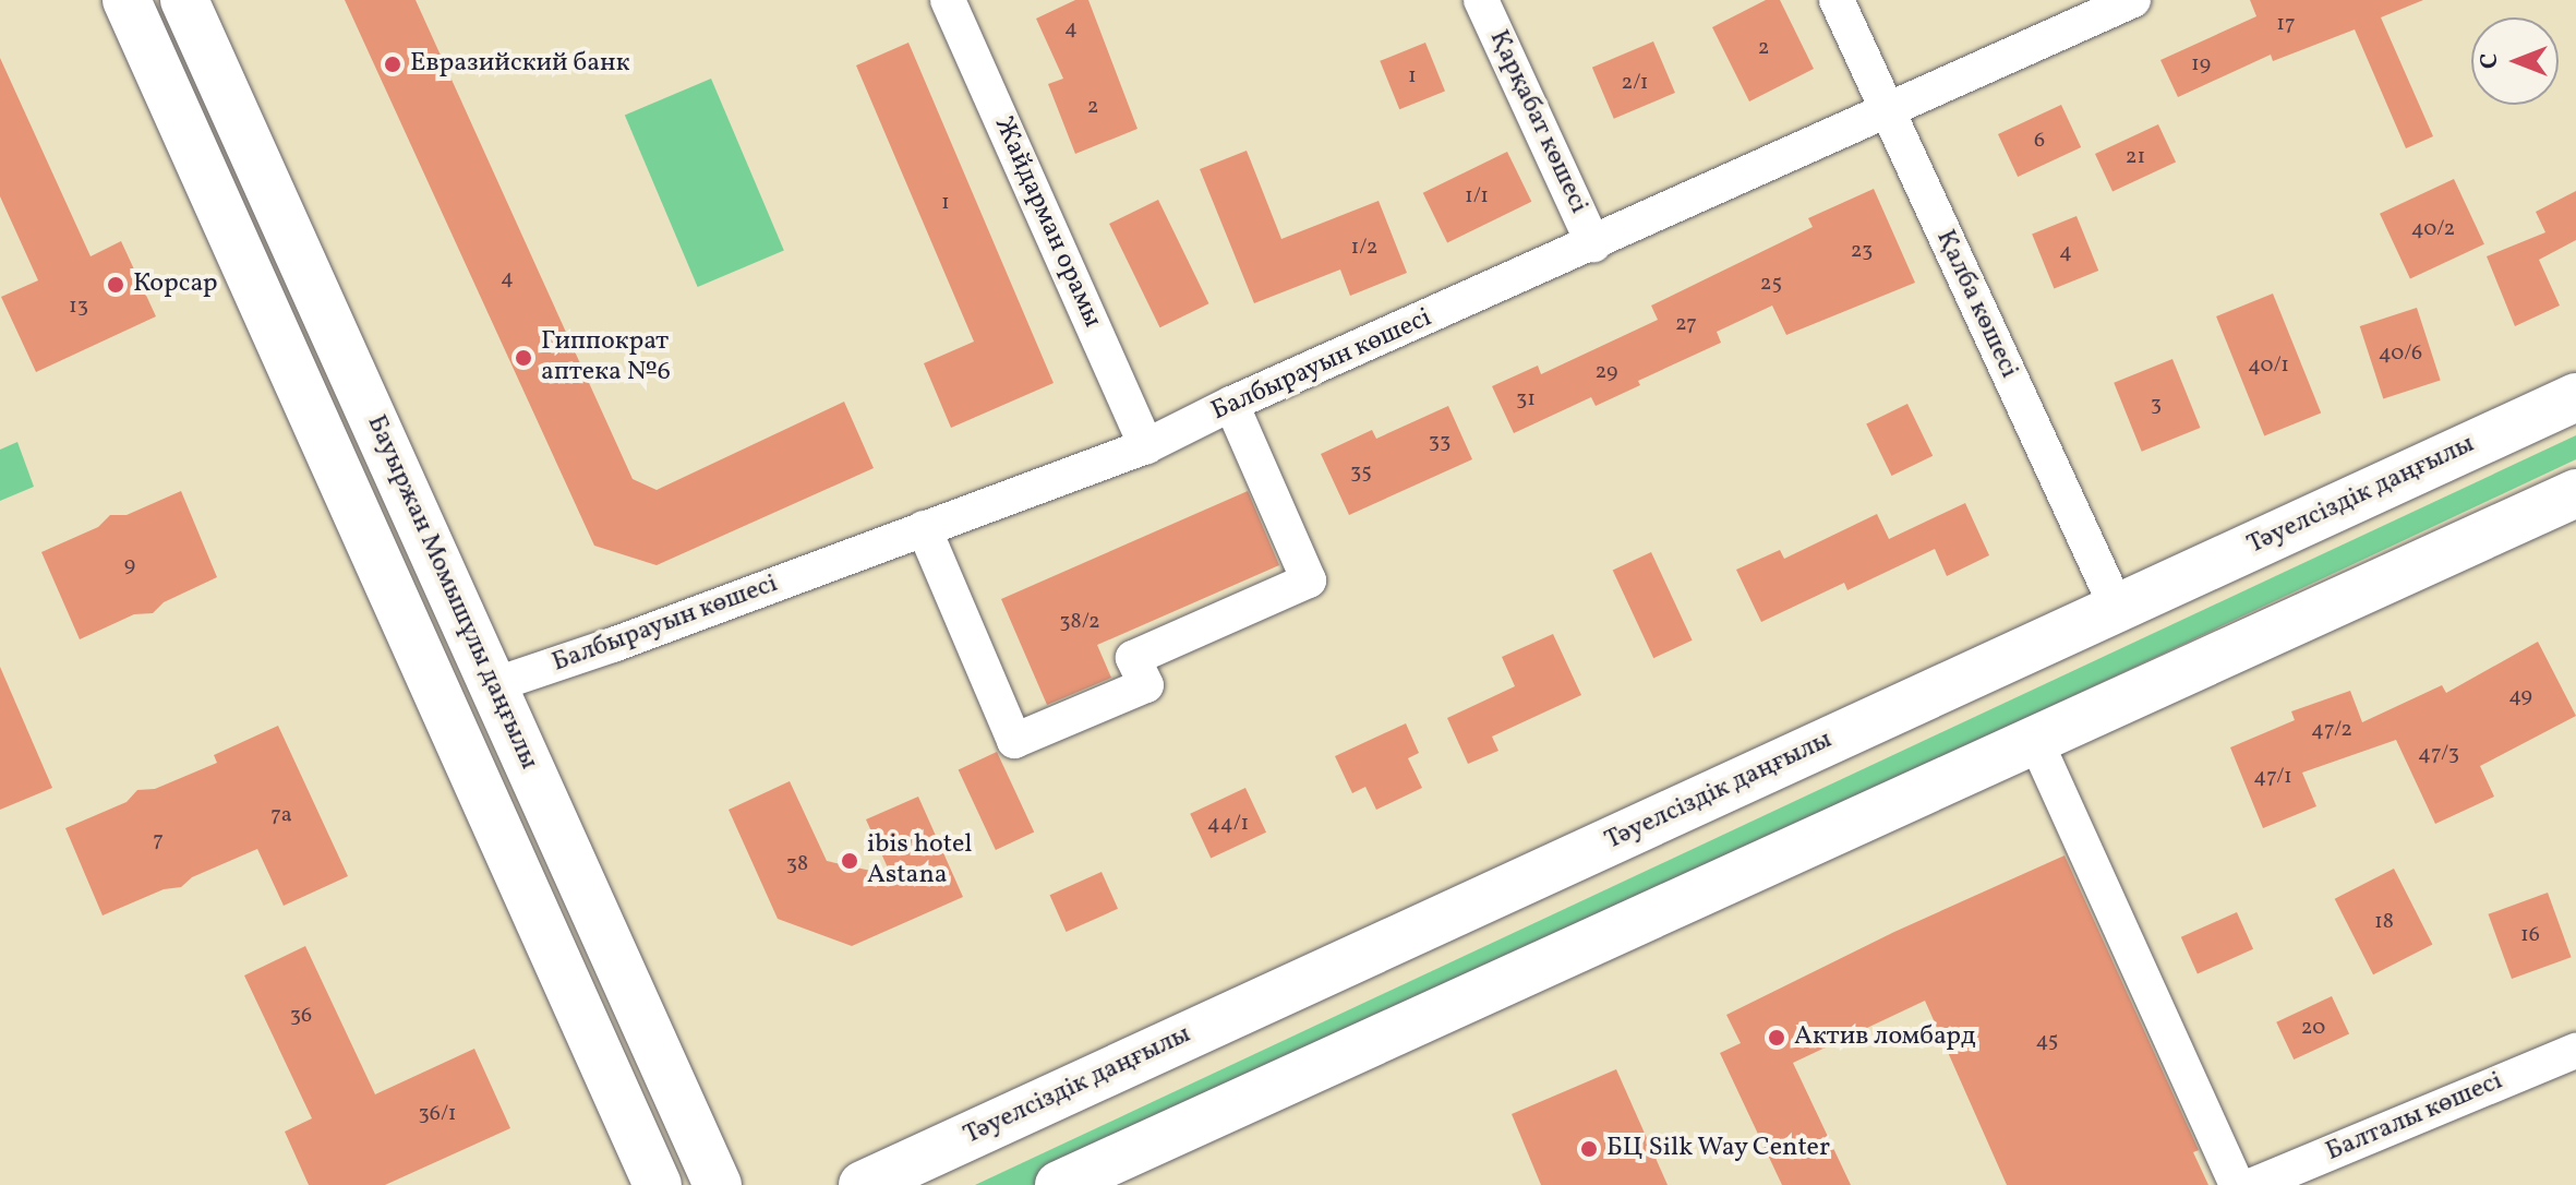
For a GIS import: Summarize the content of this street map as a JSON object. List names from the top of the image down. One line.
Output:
{"streets":{"main road":["Тәуелсіздік даңғылы","Бауыржан Момышұлы даңғылы"],"street":["Қарқабат көшесі","Жайдарман орамы","Қалба көшесі","Балбырауын көшесі","Балталы көшесі"]},"crossings":[["Қарқабат көшесі","Балбырауын көшесі"],["Жайдарман орамы","Балбырауын көшесі"],["Қалба көшесі","Балбырауын көшесі"],["Қалба көшесі","Тәуелсіздік даңғылы"],["Балбырауын көшесі","Бауыржан Момышұлы даңғылы"]],"places":["Евразийский банк","Корсар","Гиппократ аптека №6","ibis hotel Astana","Актив ломбард","БЦ Silk Way Center"],"house_numbers":["17","4","2","19","1","2/1","2","6","21","1/1","1","40/2","1/2","23","4","4","25","13","27","40/6","40/1","29","31","3","33","35","9","38/2","49","47/2","47/3","47/1","7а","44/1","7","38","18","16","36","20","45","36/1"],"north":"left"}
